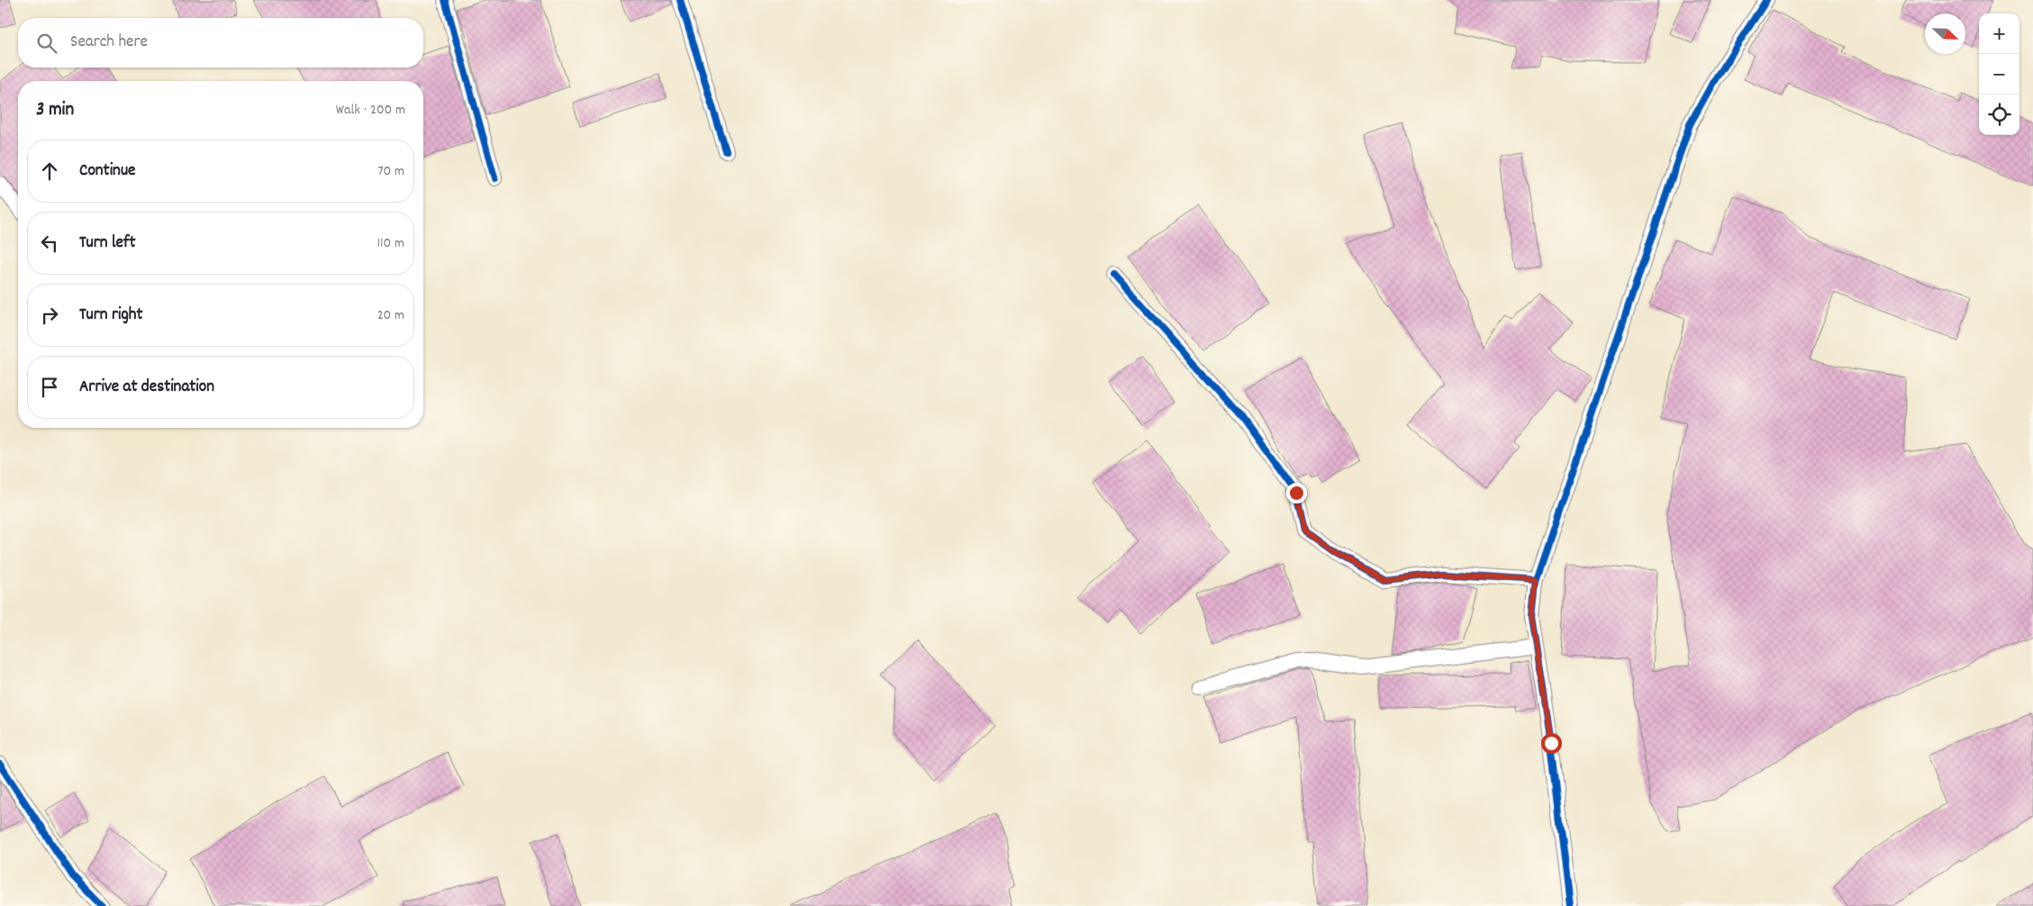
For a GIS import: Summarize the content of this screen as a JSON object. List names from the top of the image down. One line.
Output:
{"north":"bottom right","page":{"map_buttons":["+","−"],"search":"Search here","heading":["3 min","Walk · 200 m"],"list":[["Continue","70 m"],["Turn left","110 m"],["Turn right","20 m"],"Arrive at destination"]}}
